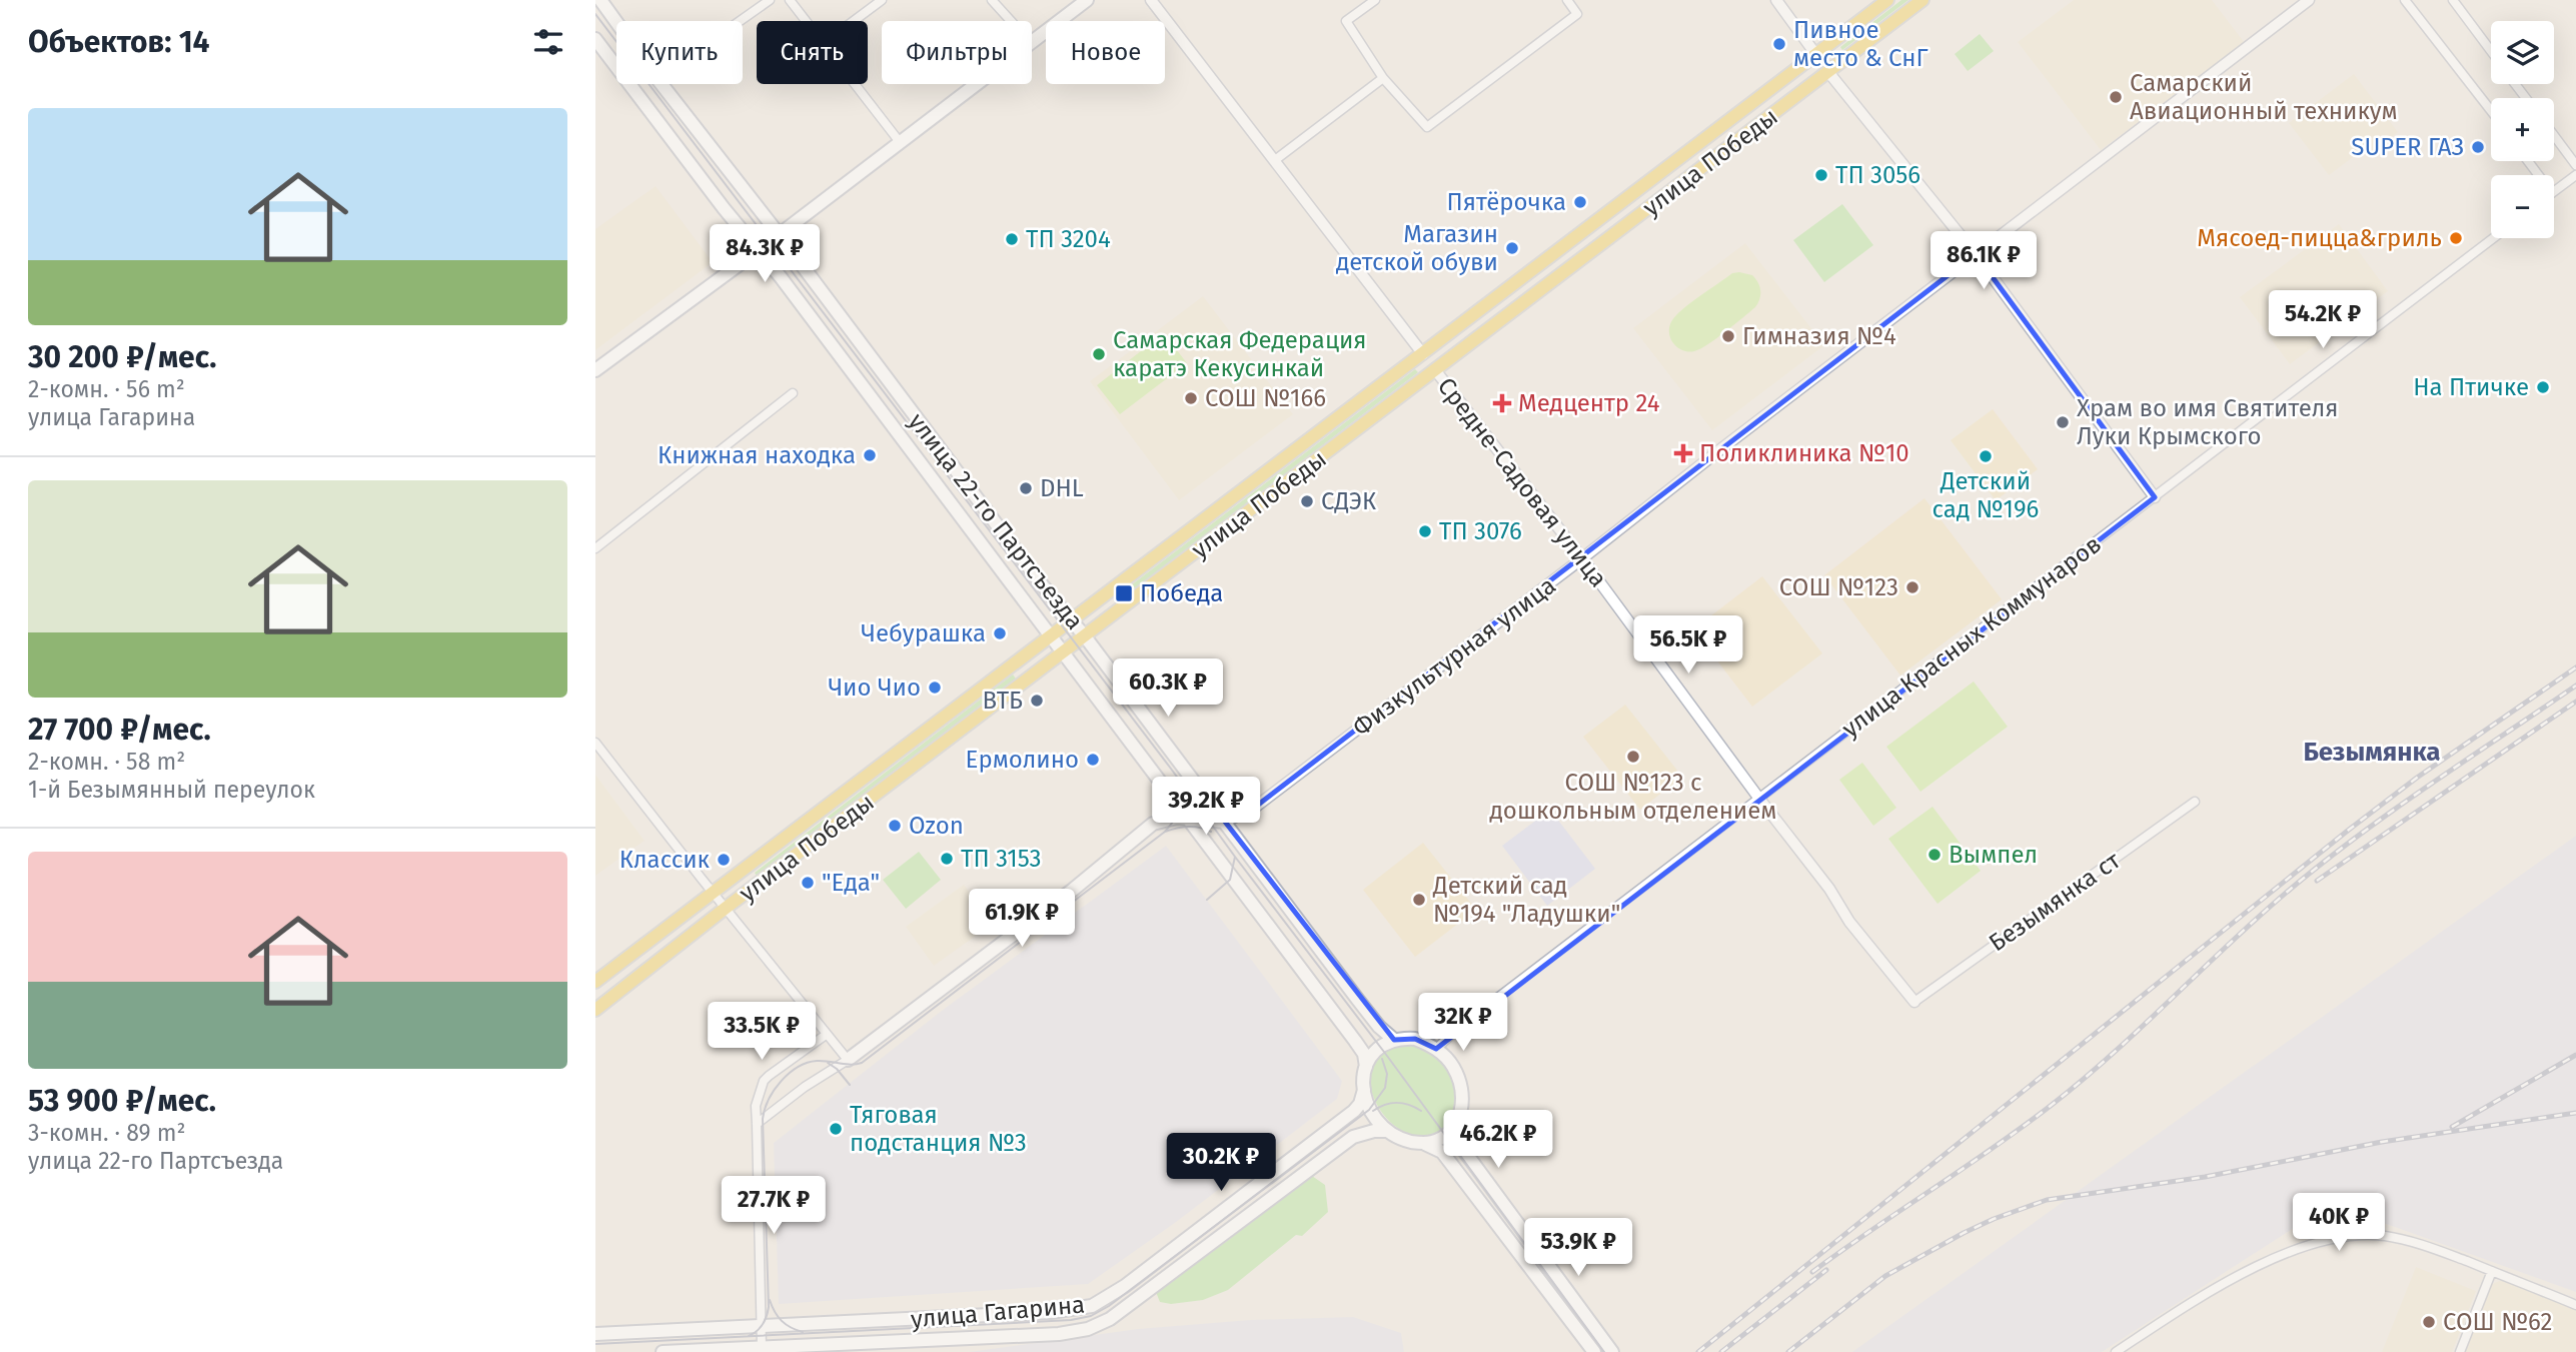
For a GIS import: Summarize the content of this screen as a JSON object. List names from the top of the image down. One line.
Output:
{"streets":{"main road":["улица Победы","Средне-Садовая улица","улица 22-го Партсъезда","улица Гагарина"],"street":["улица Красных Коммунаров","Физкультурная улица","Безымянка ст"]},"crossings":[["улица Победы","Средне-Садовая улица"],["улица Победы","улица 22-го Партсъезда"],["Средне-Садовая улица","улица Красных Коммунаров"],["Средне-Садовая улица","Физкультурная улица"],["Средне-Садовая улица","Безымянка ст"],["улица 22-го Партсъезда","улица Красных Коммунаров"],["улица 22-го Партсъезда","Физкультурная улица"],["улица 22-го Партсъезда","улица Гагарина"],["улица Красных Коммунаров","улица Гагарина"]],"districts":["Безымянка"],"places":{"other":["Пивное место & СнГ","Самарский Авиационный техникум","SUPER ГАЗ","ТП 3056","Пятёрочка","Мясоед-пицца&гриль","ТП 3204","Магазин детской обуви","Гимназия №4","Самарская Федерация каратэ Кекусинкай","На Птичке","СОШ №166","Храм во имя Святителя Луки Крымского","Книжная находка","Детский сад №196","DHL","СДЭК","ТП 3076","СОШ №123","Чебурашка","Чио Чио","ВТБ","СОШ №123 с дошкольным отделением","Ермолино","Ozon","Вымпел","ТП 3153","Классик","\"Еда\"","Детский сад №194 \"Ладушки\"","Тяговая подстанция №3","СОШ №62"],"health":["Медцентр 24","Поликлиника №10"],"transit":["Победа"]},"page":{"heading":"Объектов: 14","map_buttons":["+","−"],"chip":["Купить","Снять","Фильтры","Новое"],"list":[{"name":"30 200 ₽/мес.","note":"2-комн. · 56 m² · улица Гагарина"},{"name":"27 700 ₽/мес.","note":"2-комн. · 58 m² · 1-й Безымянный переулок"},{"name":"53 900 ₽/мес.","note":"3-комн. · 89 m² · улица 22-го Партсъезда"}],"price":["84.3K ₽","86.1K ₽","54.2K ₽","56.5K ₽","60.3K ₽","39.2K ₽","61.9K ₽","32K ₽","33.5K ₽","46.2K ₽","30.2K ₽","27.7K ₽","40K ₽","53.9K ₽"]}}
